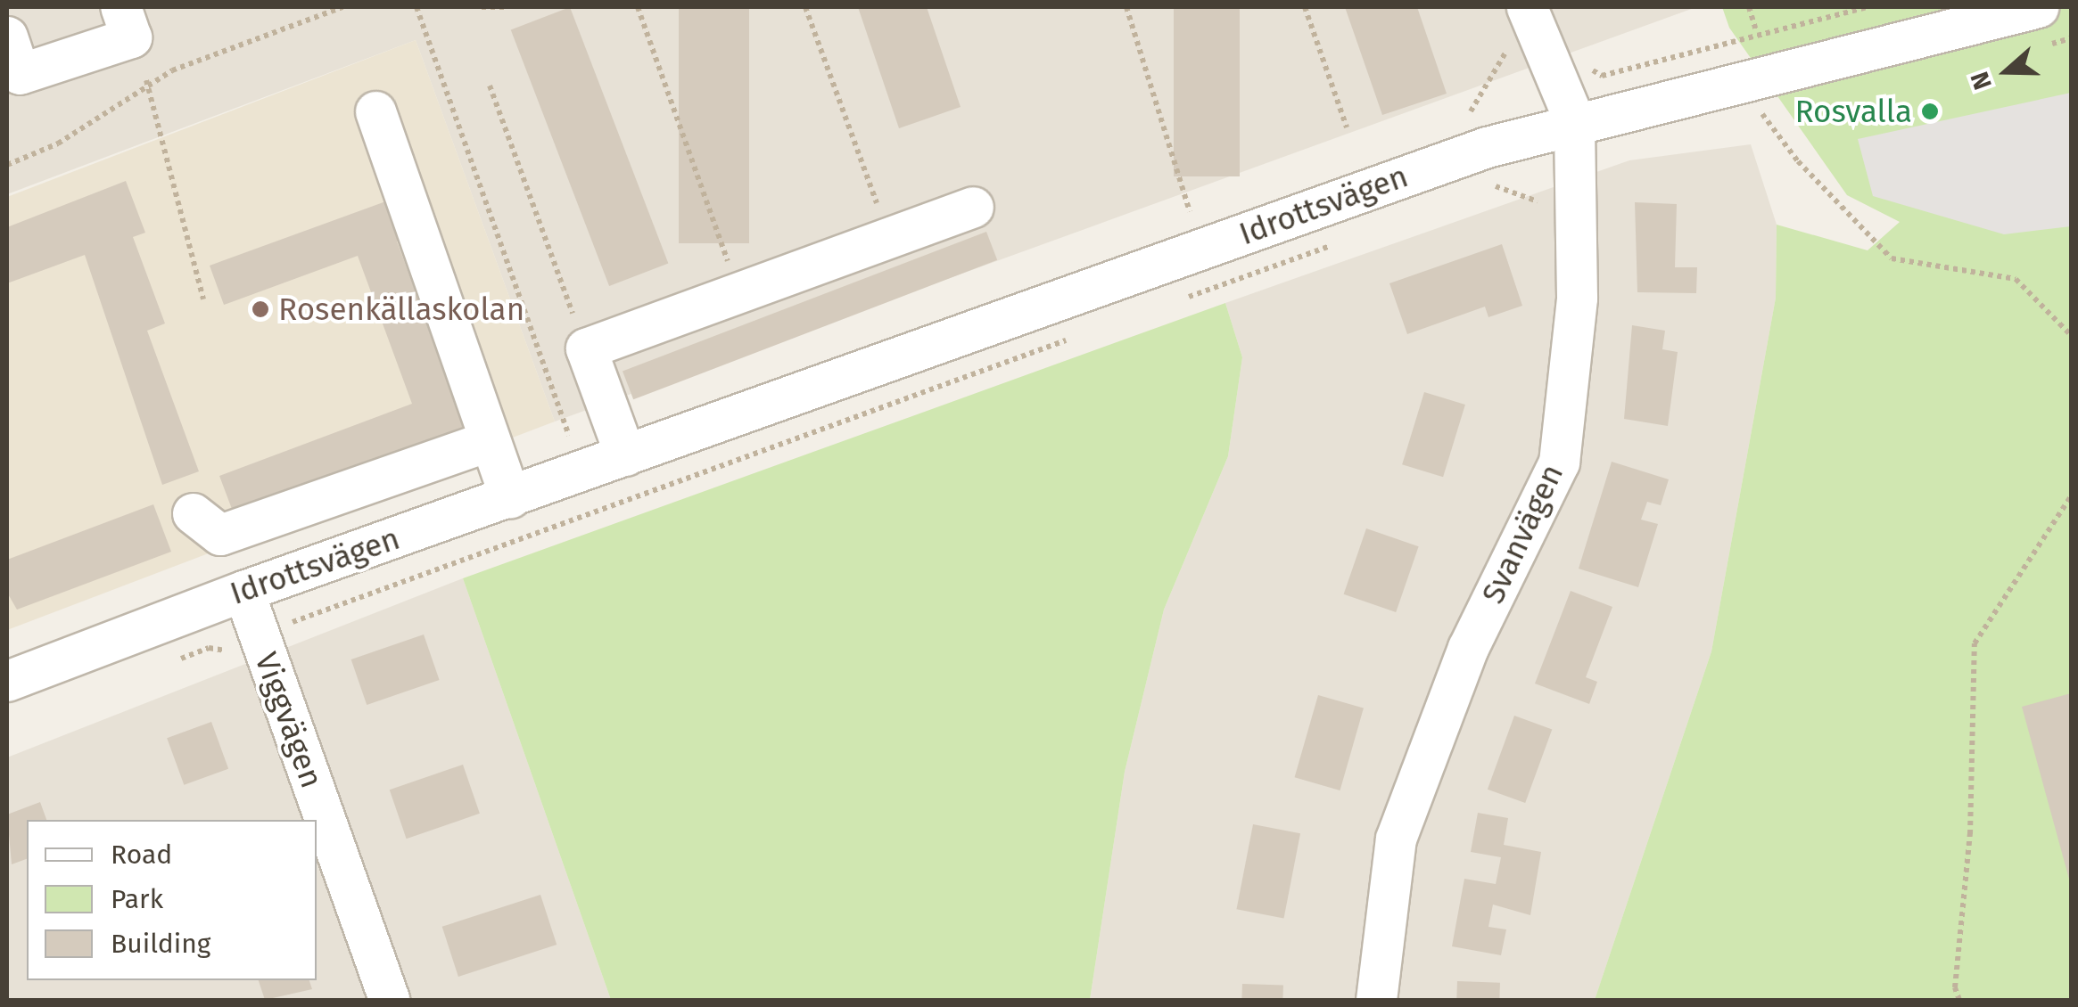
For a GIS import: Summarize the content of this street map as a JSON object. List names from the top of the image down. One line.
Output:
{"streets":{"street":["Idrottsvägen","Svanvägen","Viggvägen"]},"crossings":[["Idrottsvägen","Svanvägen"],["Idrottsvägen","Viggvägen"]],"places":["Rosvalla","Rosenkällaskolan"],"legend":["Road","Park","Building"],"north":"left"}
